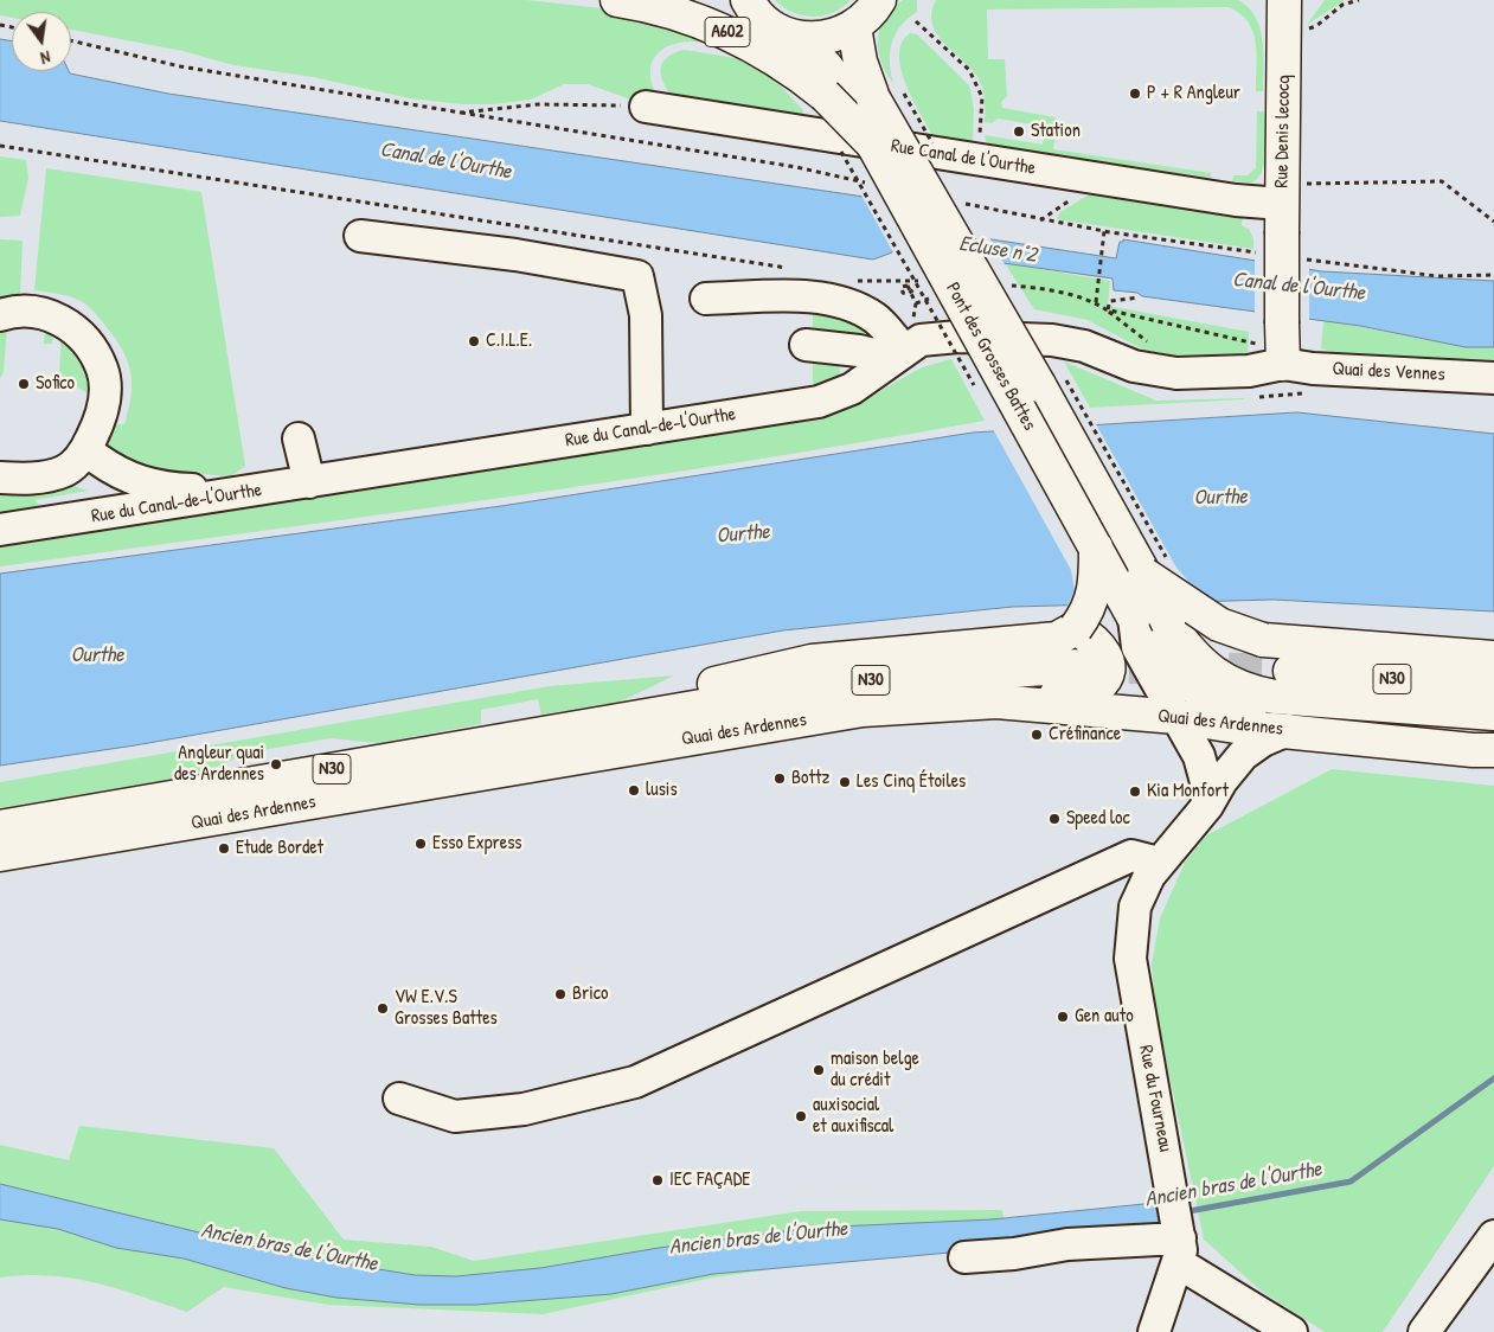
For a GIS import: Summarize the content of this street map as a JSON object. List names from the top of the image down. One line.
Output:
{"streets":{"main road":["A602","Rue Denis lecocq","Pont des Grosses Battes","N30","Quai des Ardennes"],"street":["Rue Canal de l'Ourthe","Quai des Vennes","Rue du Canal-de-l'Ourthe","Rue du Fourneau"]},"crossings":[["A602","Pont des Grosses Battes"],["Rue Denis lecocq","Rue Canal de l'Ourthe"],["Rue Denis lecocq","Quai des Vennes"],["Rue Denis lecocq","Rue du Canal-de-l'Ourthe"],["Pont des Grosses Battes","Quai des Ardennes"],["Pont des Grosses Battes","Rue du Fourneau"],["Quai des Vennes","Rue du Canal-de-l'Ourthe"],["Quai des Ardennes","Rue du Fourneau"]],"water":["Canal de l'Ourthe","Ecluse n°2","Ourthe","Ancien bras de l'Ourthe"],"places":["P + R Angleur","Station","C.I.L.E.","Sofico","Créfinance","Angleur quai des Ardennes","Bottz","Les Cinq Étoiles","lusis","Kia Monfort","Speed loc","Esso Express","Etude Bordet","Brico","VW E.V.S Grosses Battes","Gen auto","maison belge du crédit","auxisocial et auxifiscal","IEC FAÇADE"],"north":"bottom"}
